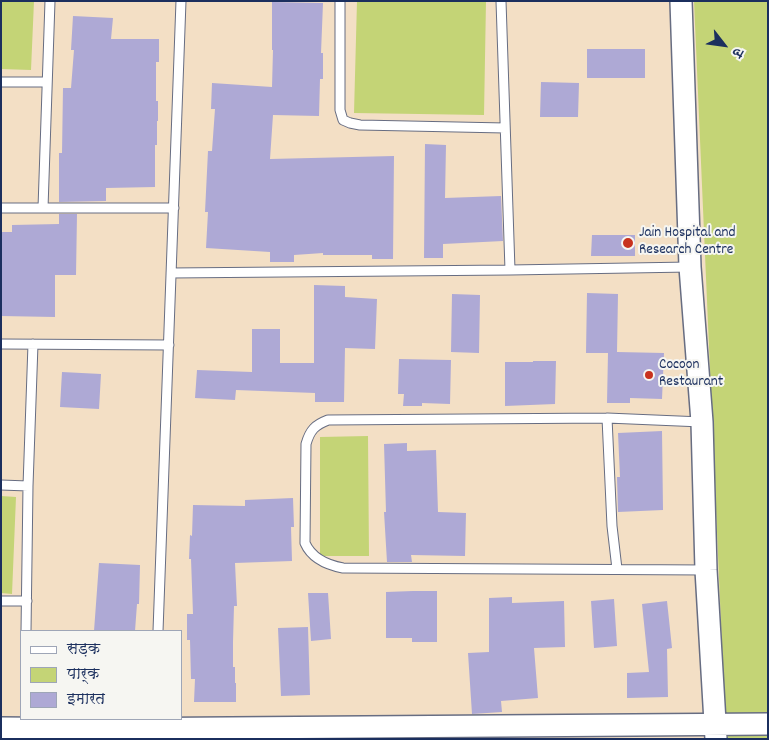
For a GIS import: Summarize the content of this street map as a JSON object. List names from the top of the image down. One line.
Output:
{"places":["Jain Hospital and Research Centre","Cocoon Restaurant"],"legend":["सड़क","पार्क","इमारत"],"north":"bottom right"}
